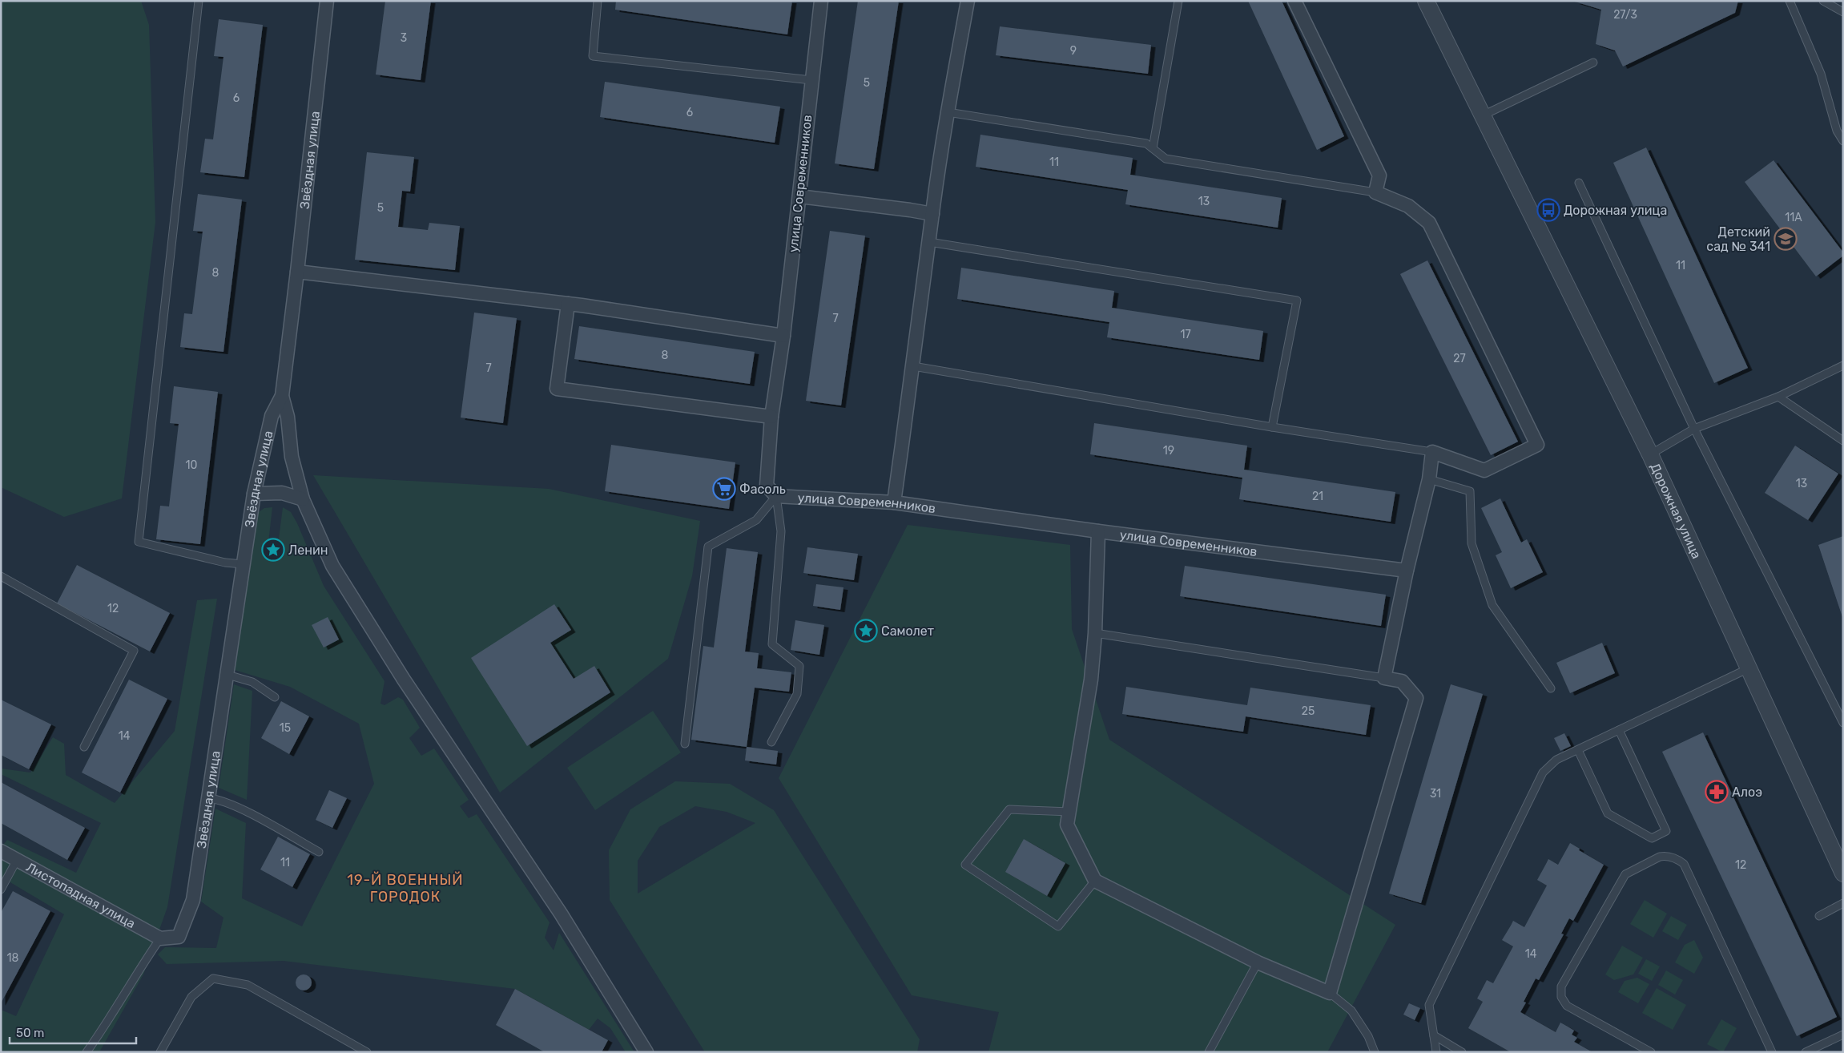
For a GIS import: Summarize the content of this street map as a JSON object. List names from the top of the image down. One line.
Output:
{"streets":{"street":["Звёздная улица","улица Современников","Дорожная улица","Листопадная улица"]},"crossings":[["Звёздная улица","Листопадная улица"]],"districts":["19-Й ВОЕННЫЙ ГОРОДОК"],"places":{"bus stop":["Дорожная улица"],"school or university":["Детский сад № 341"],"supermarket":["Фасоль"],"place":["Ленин","Самолет"],"pharmacy":["Алоэ"]},"house_numbers":["27/3","3","9","5","6","6","11","13","5","11А","11","8","7","17","8","27","7","19","10","13","21","12","25","15","14","31","11","12","14","18"],"scale_bar":"50 m"}
